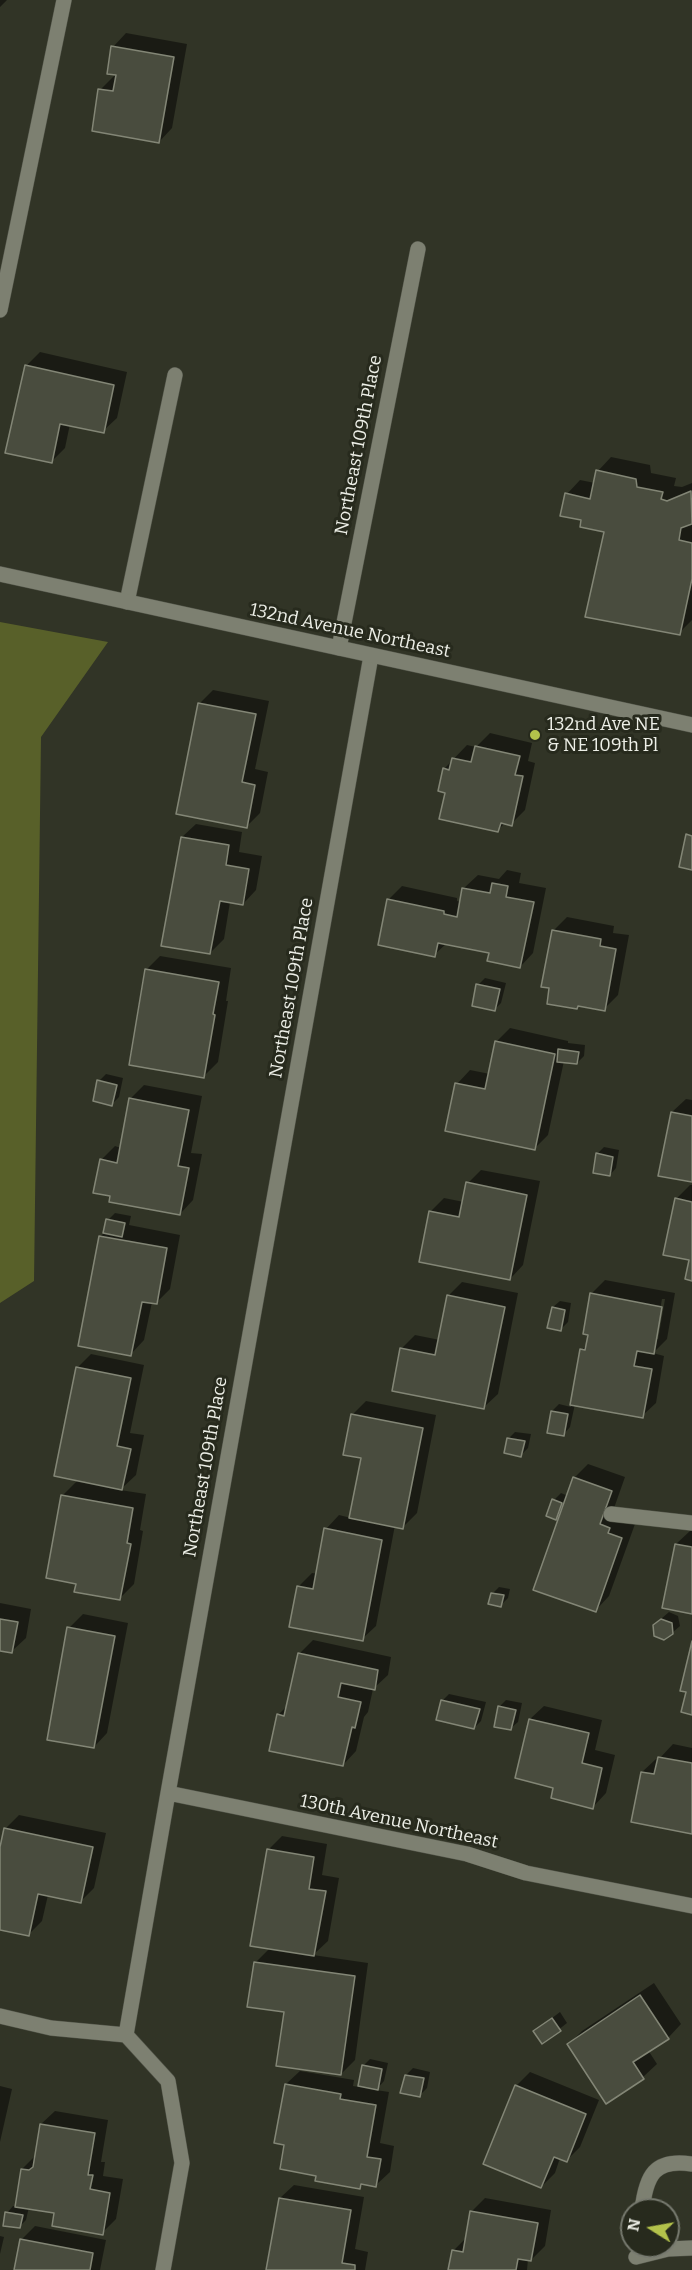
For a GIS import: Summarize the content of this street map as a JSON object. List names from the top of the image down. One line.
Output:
{"streets":{"street":["Northeast 109th Place","132nd Avenue Northeast","130th Avenue Northeast"]},"crossings":[["Northeast 109th Place","132nd Avenue Northeast"],["Northeast 109th Place","130th Avenue Northeast"]],"places":["132nd Ave NE & NE 109th Pl"],"north":"left"}
